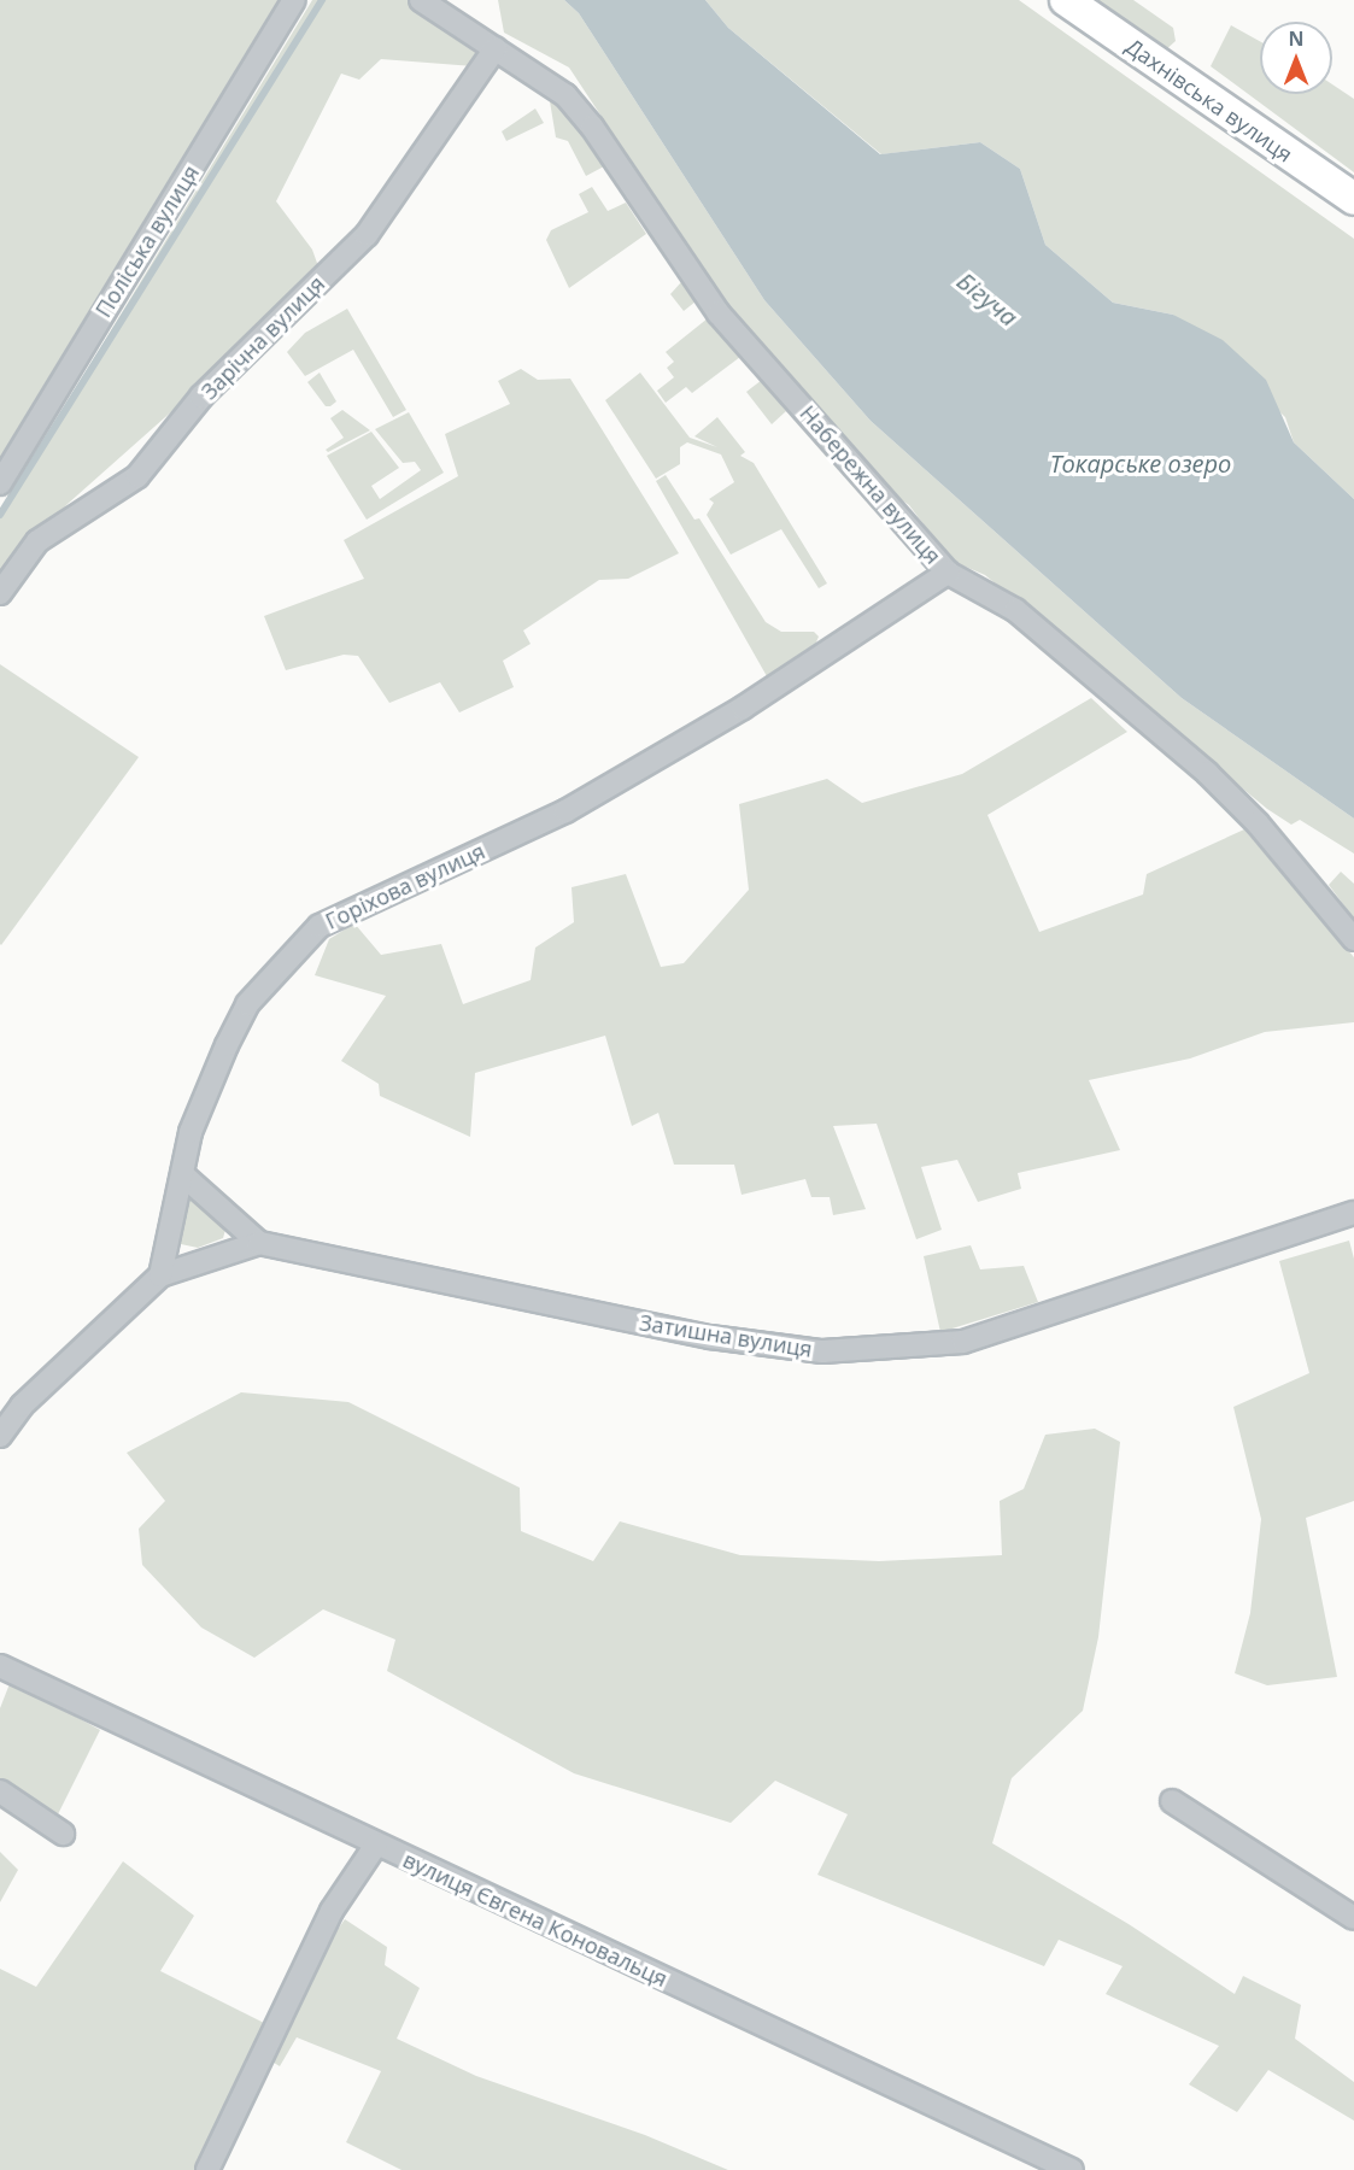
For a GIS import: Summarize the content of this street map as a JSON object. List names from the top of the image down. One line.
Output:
{"streets":{"street":["Дахнівська вулиця","Поліська вулиця","Зарічна вулиця","Набережна вулиця","Горіхова вулиця","Затишна вулиця","вулиця Євгена Коновальця"]},"crossings":[["Зарічна вулиця","Набережна вулиця"],["Набережна вулиця","Горіхова вулиця"],["Горіхова вулиця","Затишна вулиця"]],"water":["Бігуча","Токарське озеро"],"north":"top"}
